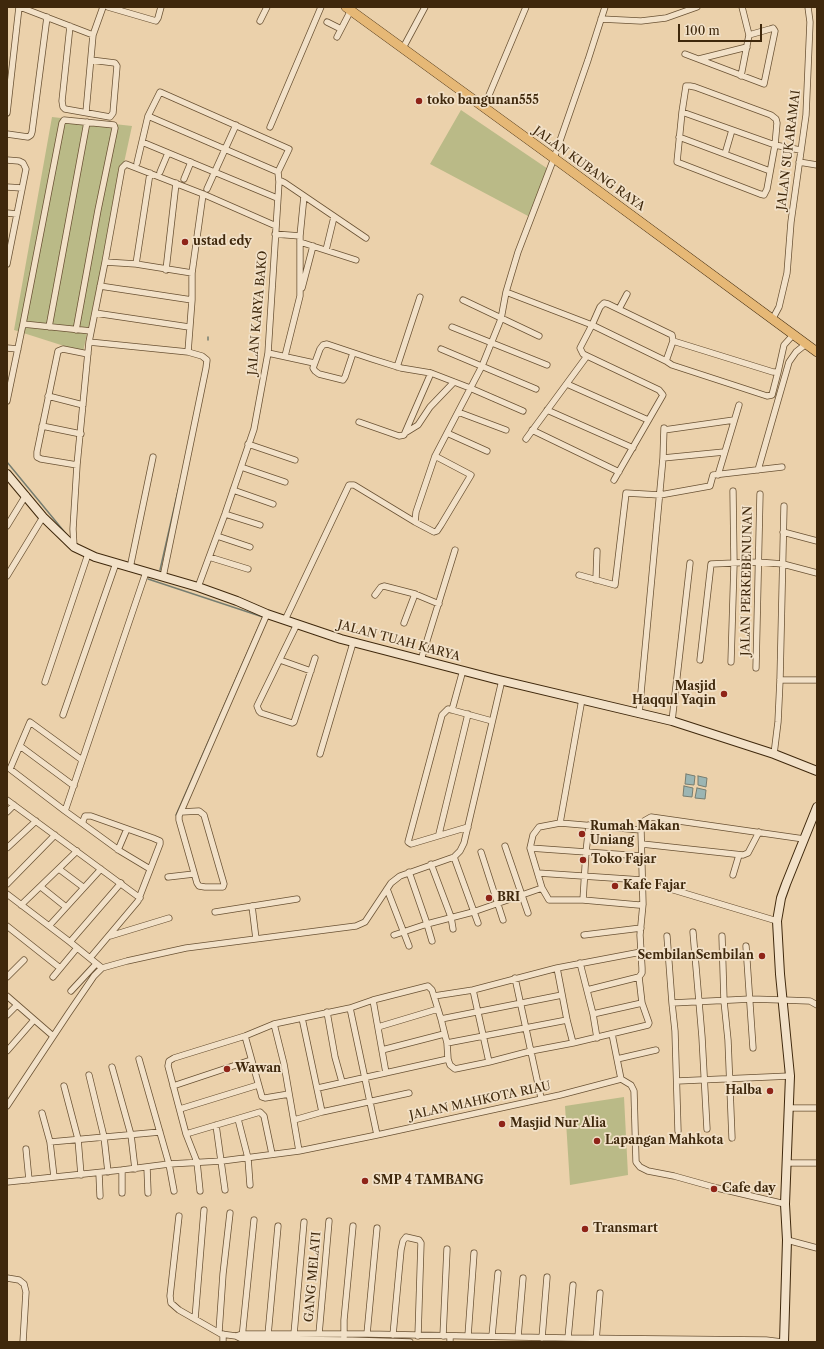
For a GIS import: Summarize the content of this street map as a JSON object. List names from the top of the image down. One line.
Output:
{"streets":{"highway":["JALAN KUBANG RAYA"],"main road":["JALAN TUAH KARYA"],"street":["JALAN SUKARAMAI","JALAN KARYA BAKO","JALAN PERKEBENUNAN","JALAN MAHKOTA RIAU","GANG MELATI"]},"crossings":[["JALAN SUKARAMAI","JALAN KUBANG RAYA"],["JALAN KARYA BAKO","JALAN TUAH KARYA"]],"places":["toko bangunan555","ustad edy","Masjid Haqqul Yaqin","Rumah Makan Uniang","Toko Fajar","Kafe Fajar","BRI","SembilanSembilan","Wawan","Halba","Masjid Nur Alia","Lapangan Mahkota","SMP 4 TAMBANG","Cafe day","Transmart"],"scale_bar":"100 m"}
